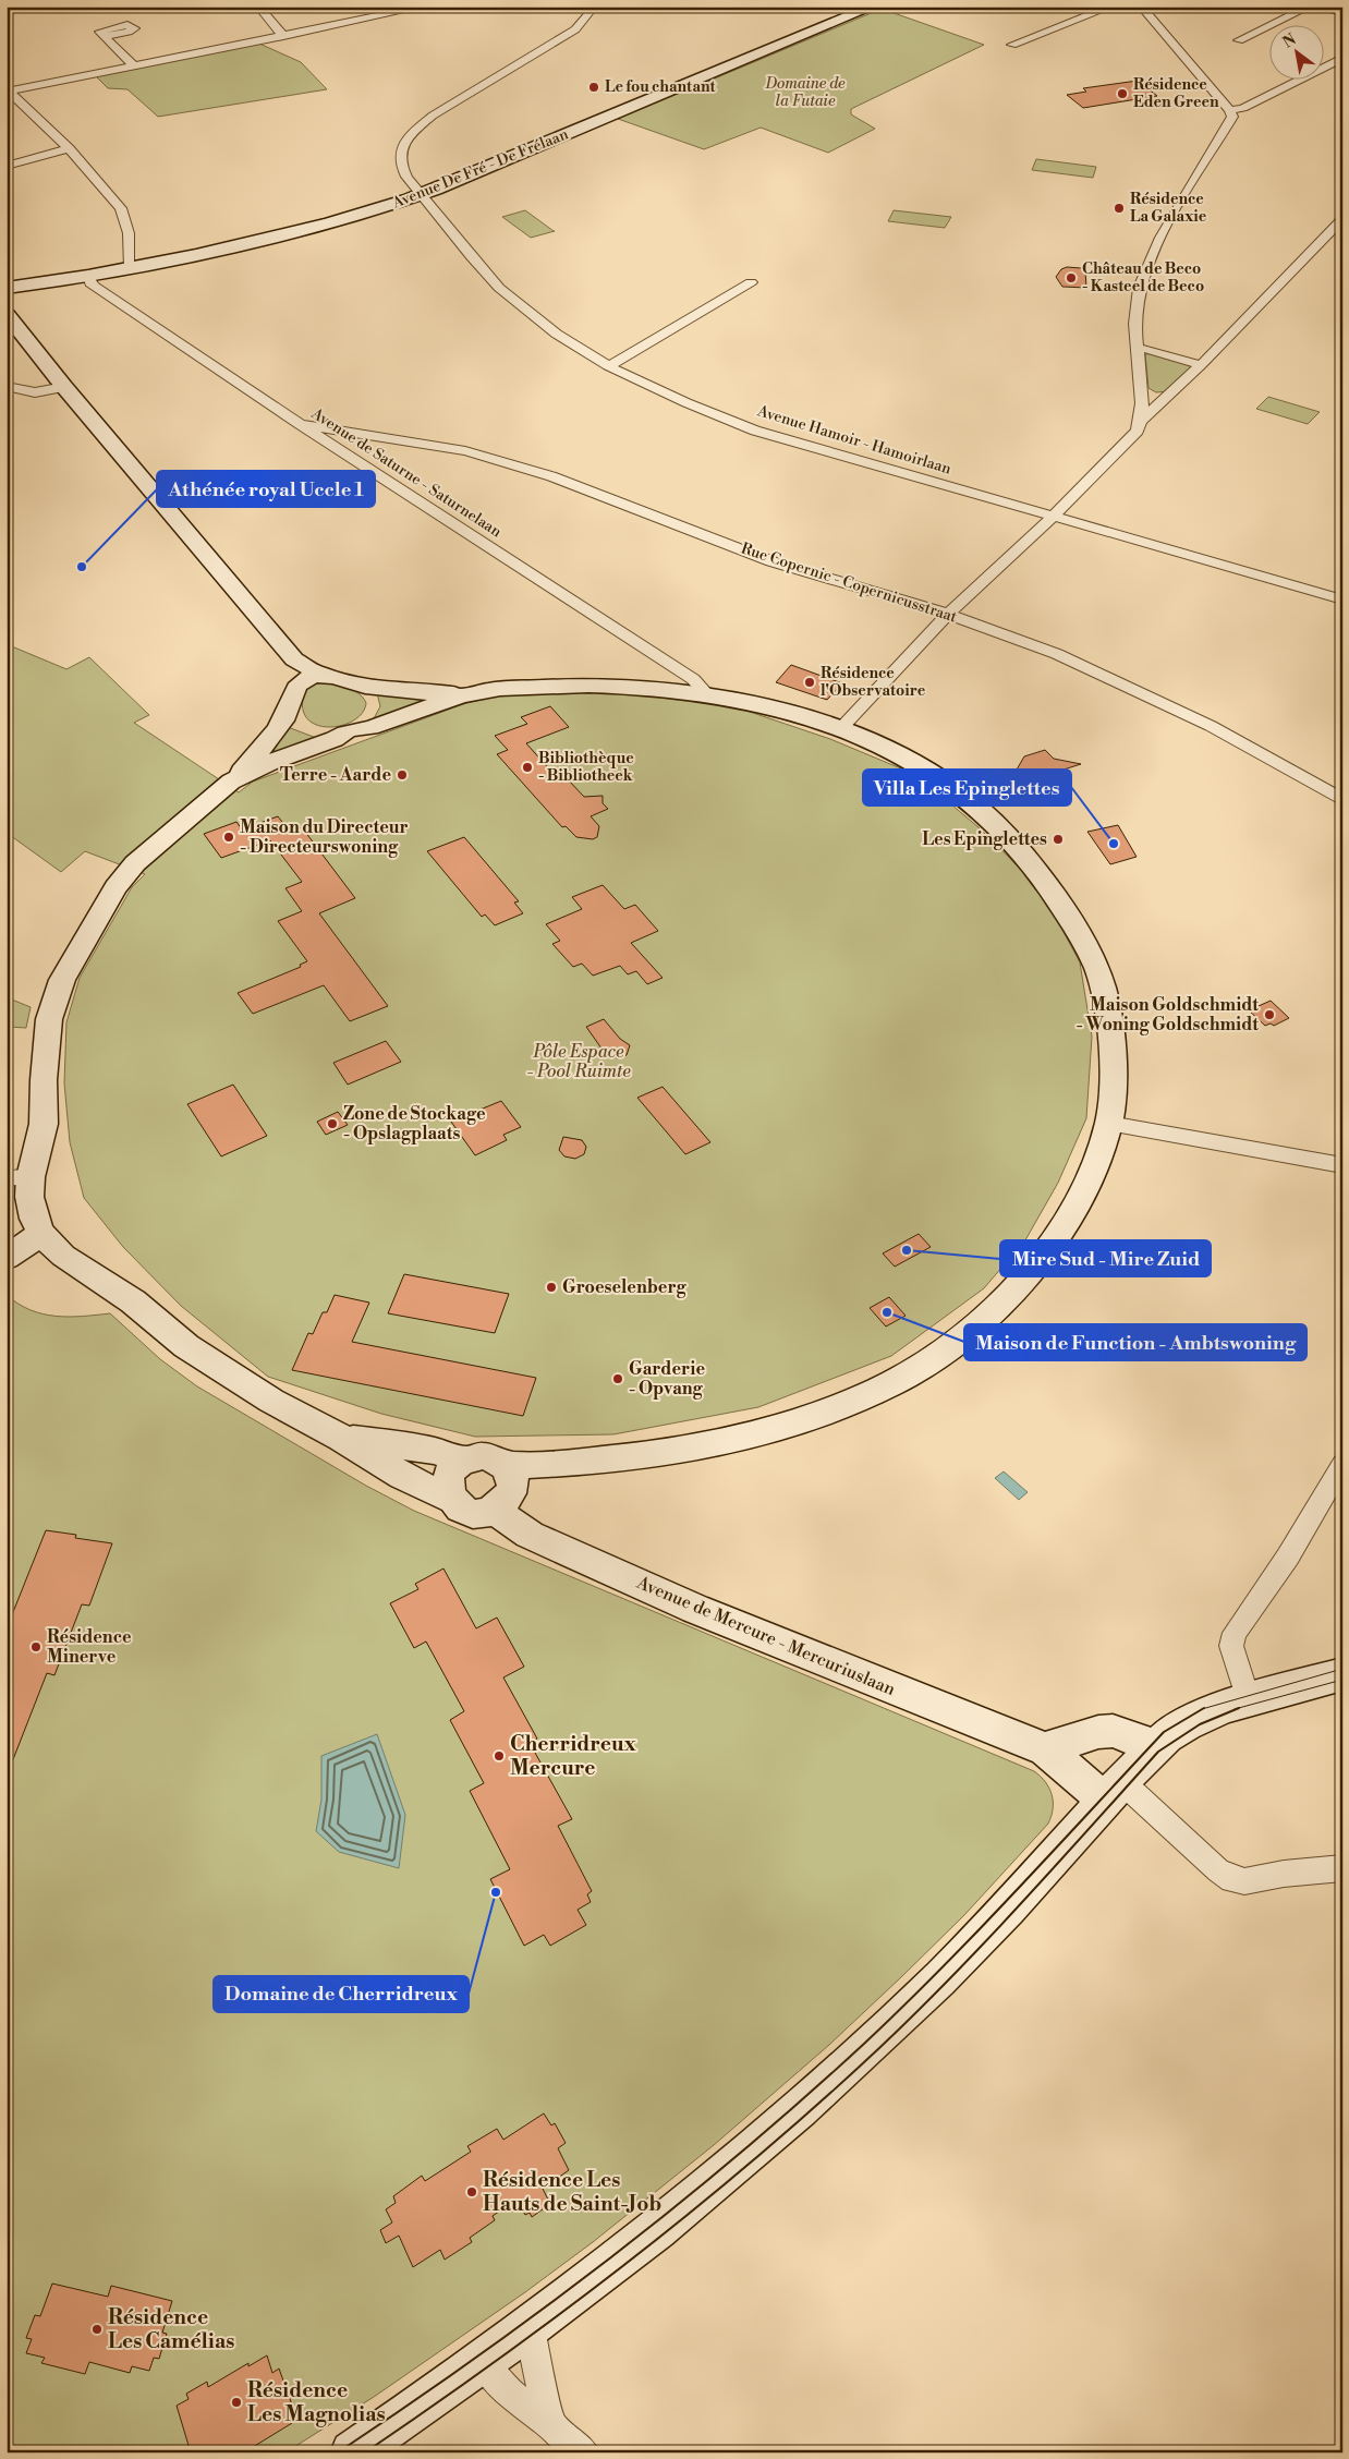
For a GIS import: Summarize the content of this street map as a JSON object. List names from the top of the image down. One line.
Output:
{"streets":{"street":["Avenue De Fré - De Frélaan","Avenue Hamoir - Hamoirlaan","Avenue de Saturne - Saturnelaan","Rue Copernic - Copernicusstraat","Avenue de Mercure - Mercuriuslaan"]},"crossings":[["Avenue De Fré - De Frélaan","Avenue Hamoir - Hamoirlaan"],["Avenue De Fré - De Frélaan","Avenue de Saturne - Saturnelaan"],["Avenue de Saturne - Saturnelaan","Rue Copernic - Copernicusstraat"]],"parks":["Domaine de la Futaie","Pôle Espace - Pool Ruimte"],"places":["Le fou chantant","Résidence Eden Green","Résidence La Galaxie","Château de Beco - Kasteel de Beco","Athénée royal Uccle 1","Résidence l'Observatoire","Bibliothèque - Bibliotheek","Terre - Aarde","Maison du Directeur - Directeurswoning","Les Epinglettes","Villa Les Epinglettes","Maison Goldschmidt - Woning Goldschmidt","Zone de Stockage - Opslagplaats","Mire Sud - Mire Zuid","Groeselenberg","Maison de Function - Ambtswoning","Garderie - Opvang","Résidence Minerve","Cherridreux Mercure","Domaine de Cherridreux","Résidence Les Hauts de Saint-Job","Résidence Les Camélias","Résidence Les Magnolias"],"north":"top left"}
